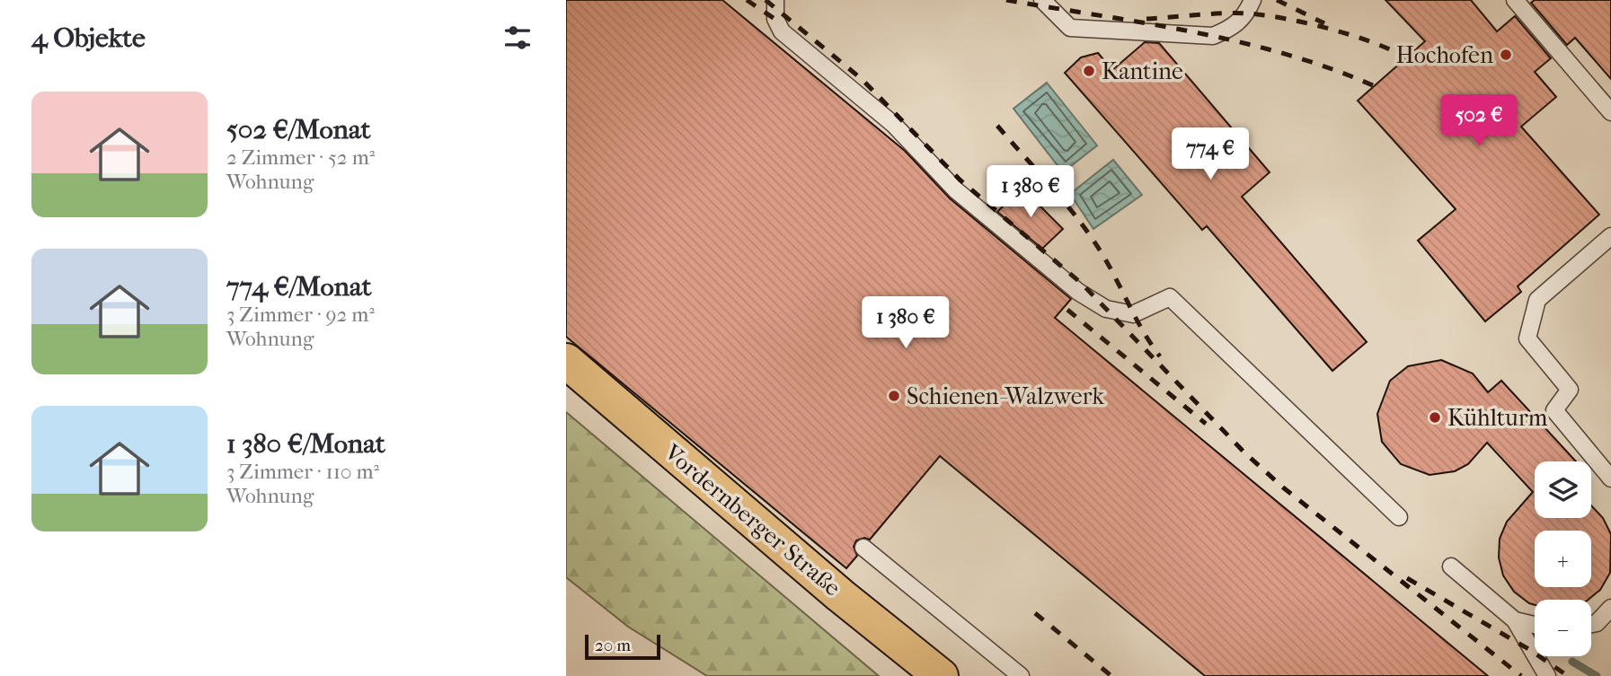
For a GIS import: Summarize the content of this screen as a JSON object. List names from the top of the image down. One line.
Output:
{"streets":{"main road":["Vordernberger Straße"]},"places":["Hochofen","Kantine","Schienen-Walzwerk","Kühlturm"],"scale_bar":"20 m","page":{"heading":"4 Objekte","list":[{"name":"502 €/Monat","note":"2 Zimmer · 52 m² · Wohnung"},{"name":"774 €/Monat","note":"3 Zimmer · 92 m² · Wohnung"},{"name":"1 380 €/Monat","note":"3 Zimmer · 110 m² · Wohnung"}],"price":["502 €","774 €","1 380 €","1 380 €"],"map_buttons":["+","−"],"scale":"20 m"}}
